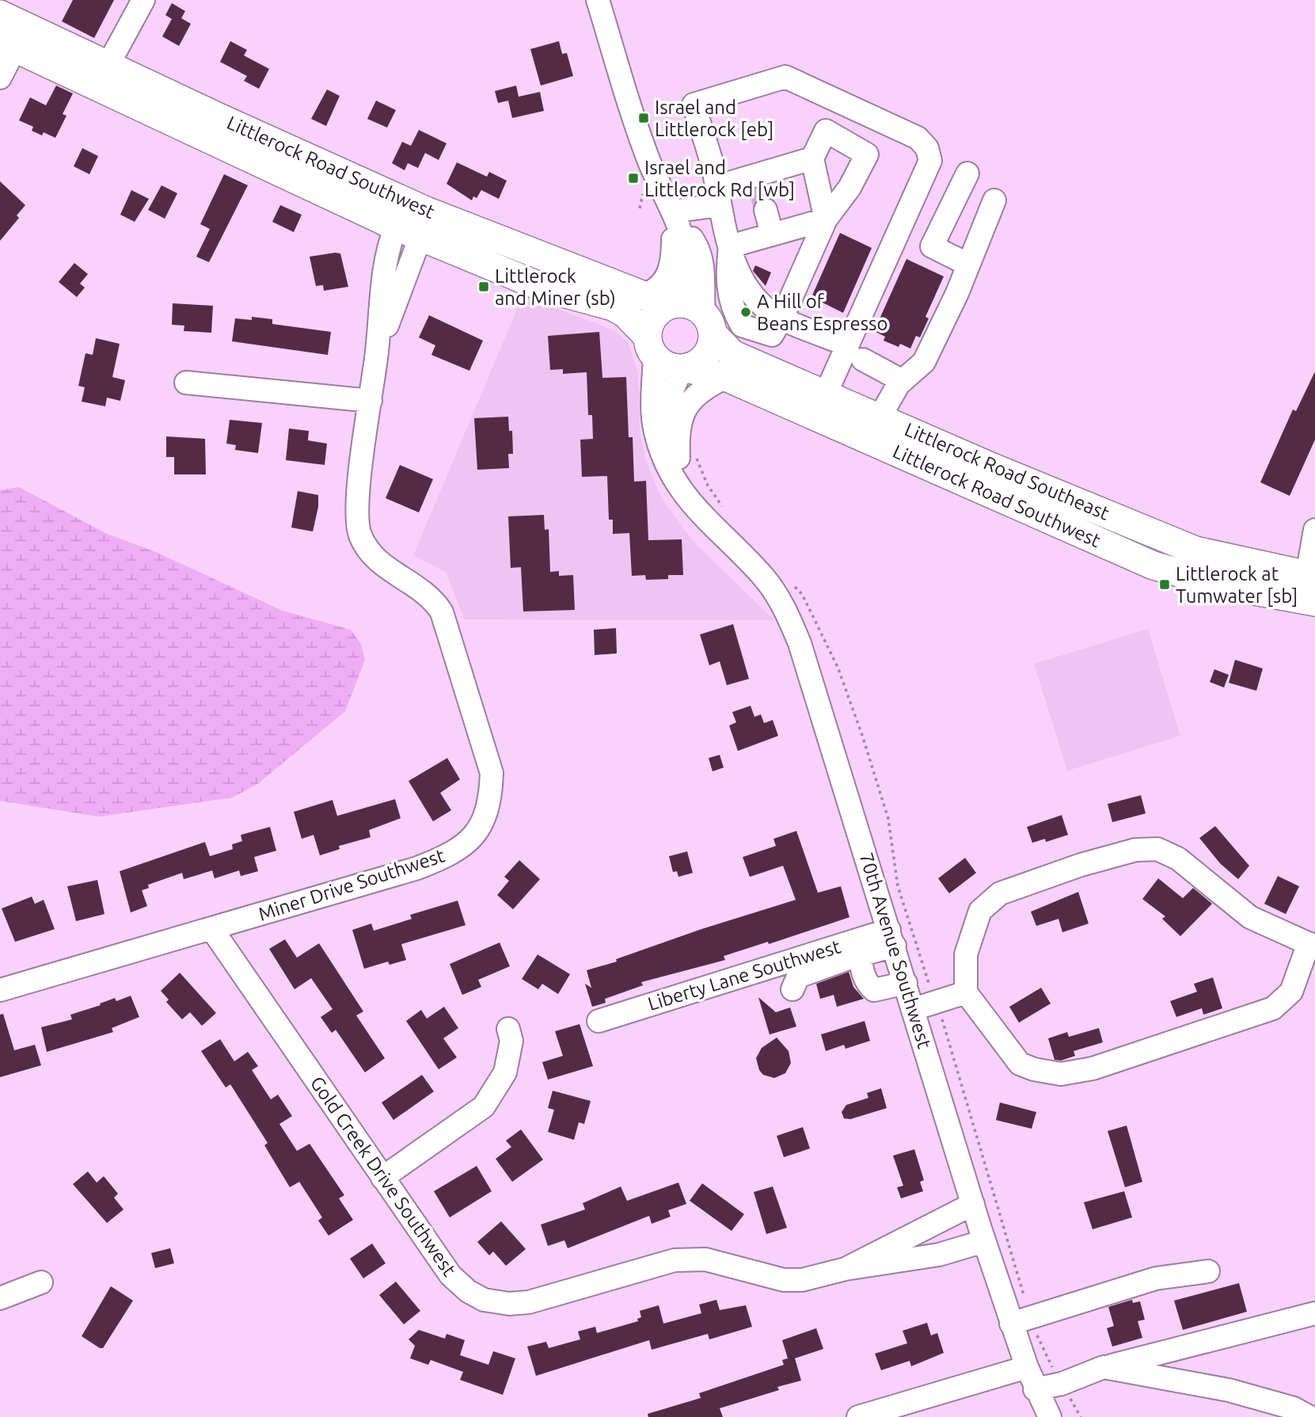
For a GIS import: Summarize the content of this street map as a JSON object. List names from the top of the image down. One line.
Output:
{"streets":{"main road":["Littlerock Road Southwest","Littlerock Road Southeast"],"street":["Miner Drive Southwest","70th Avenue Southwest","Liberty Lane Southwest","Gold Creek Drive Southwest"]},"crossings":[["Littlerock Road Southwest","Littlerock Road Southeast"],["Littlerock Road Southwest","Miner Drive Southwest"],["Littlerock Road Southwest","70th Avenue Southwest"],["Littlerock Road Southeast","70th Avenue Southwest"],["Miner Drive Southwest","Gold Creek Drive Southwest"],["70th Avenue Southwest","Liberty Lane Southwest"],["70th Avenue Southwest","Gold Creek Drive Southwest"]],"places":{"transit":["Israel and Littlerock [eb]","Israel and Littlerock Rd [wb]","Littlerock and Miner (sb)","Littlerock at Tumwater [sb]"],"other":["A Hill of Beans Espresso"]}}
